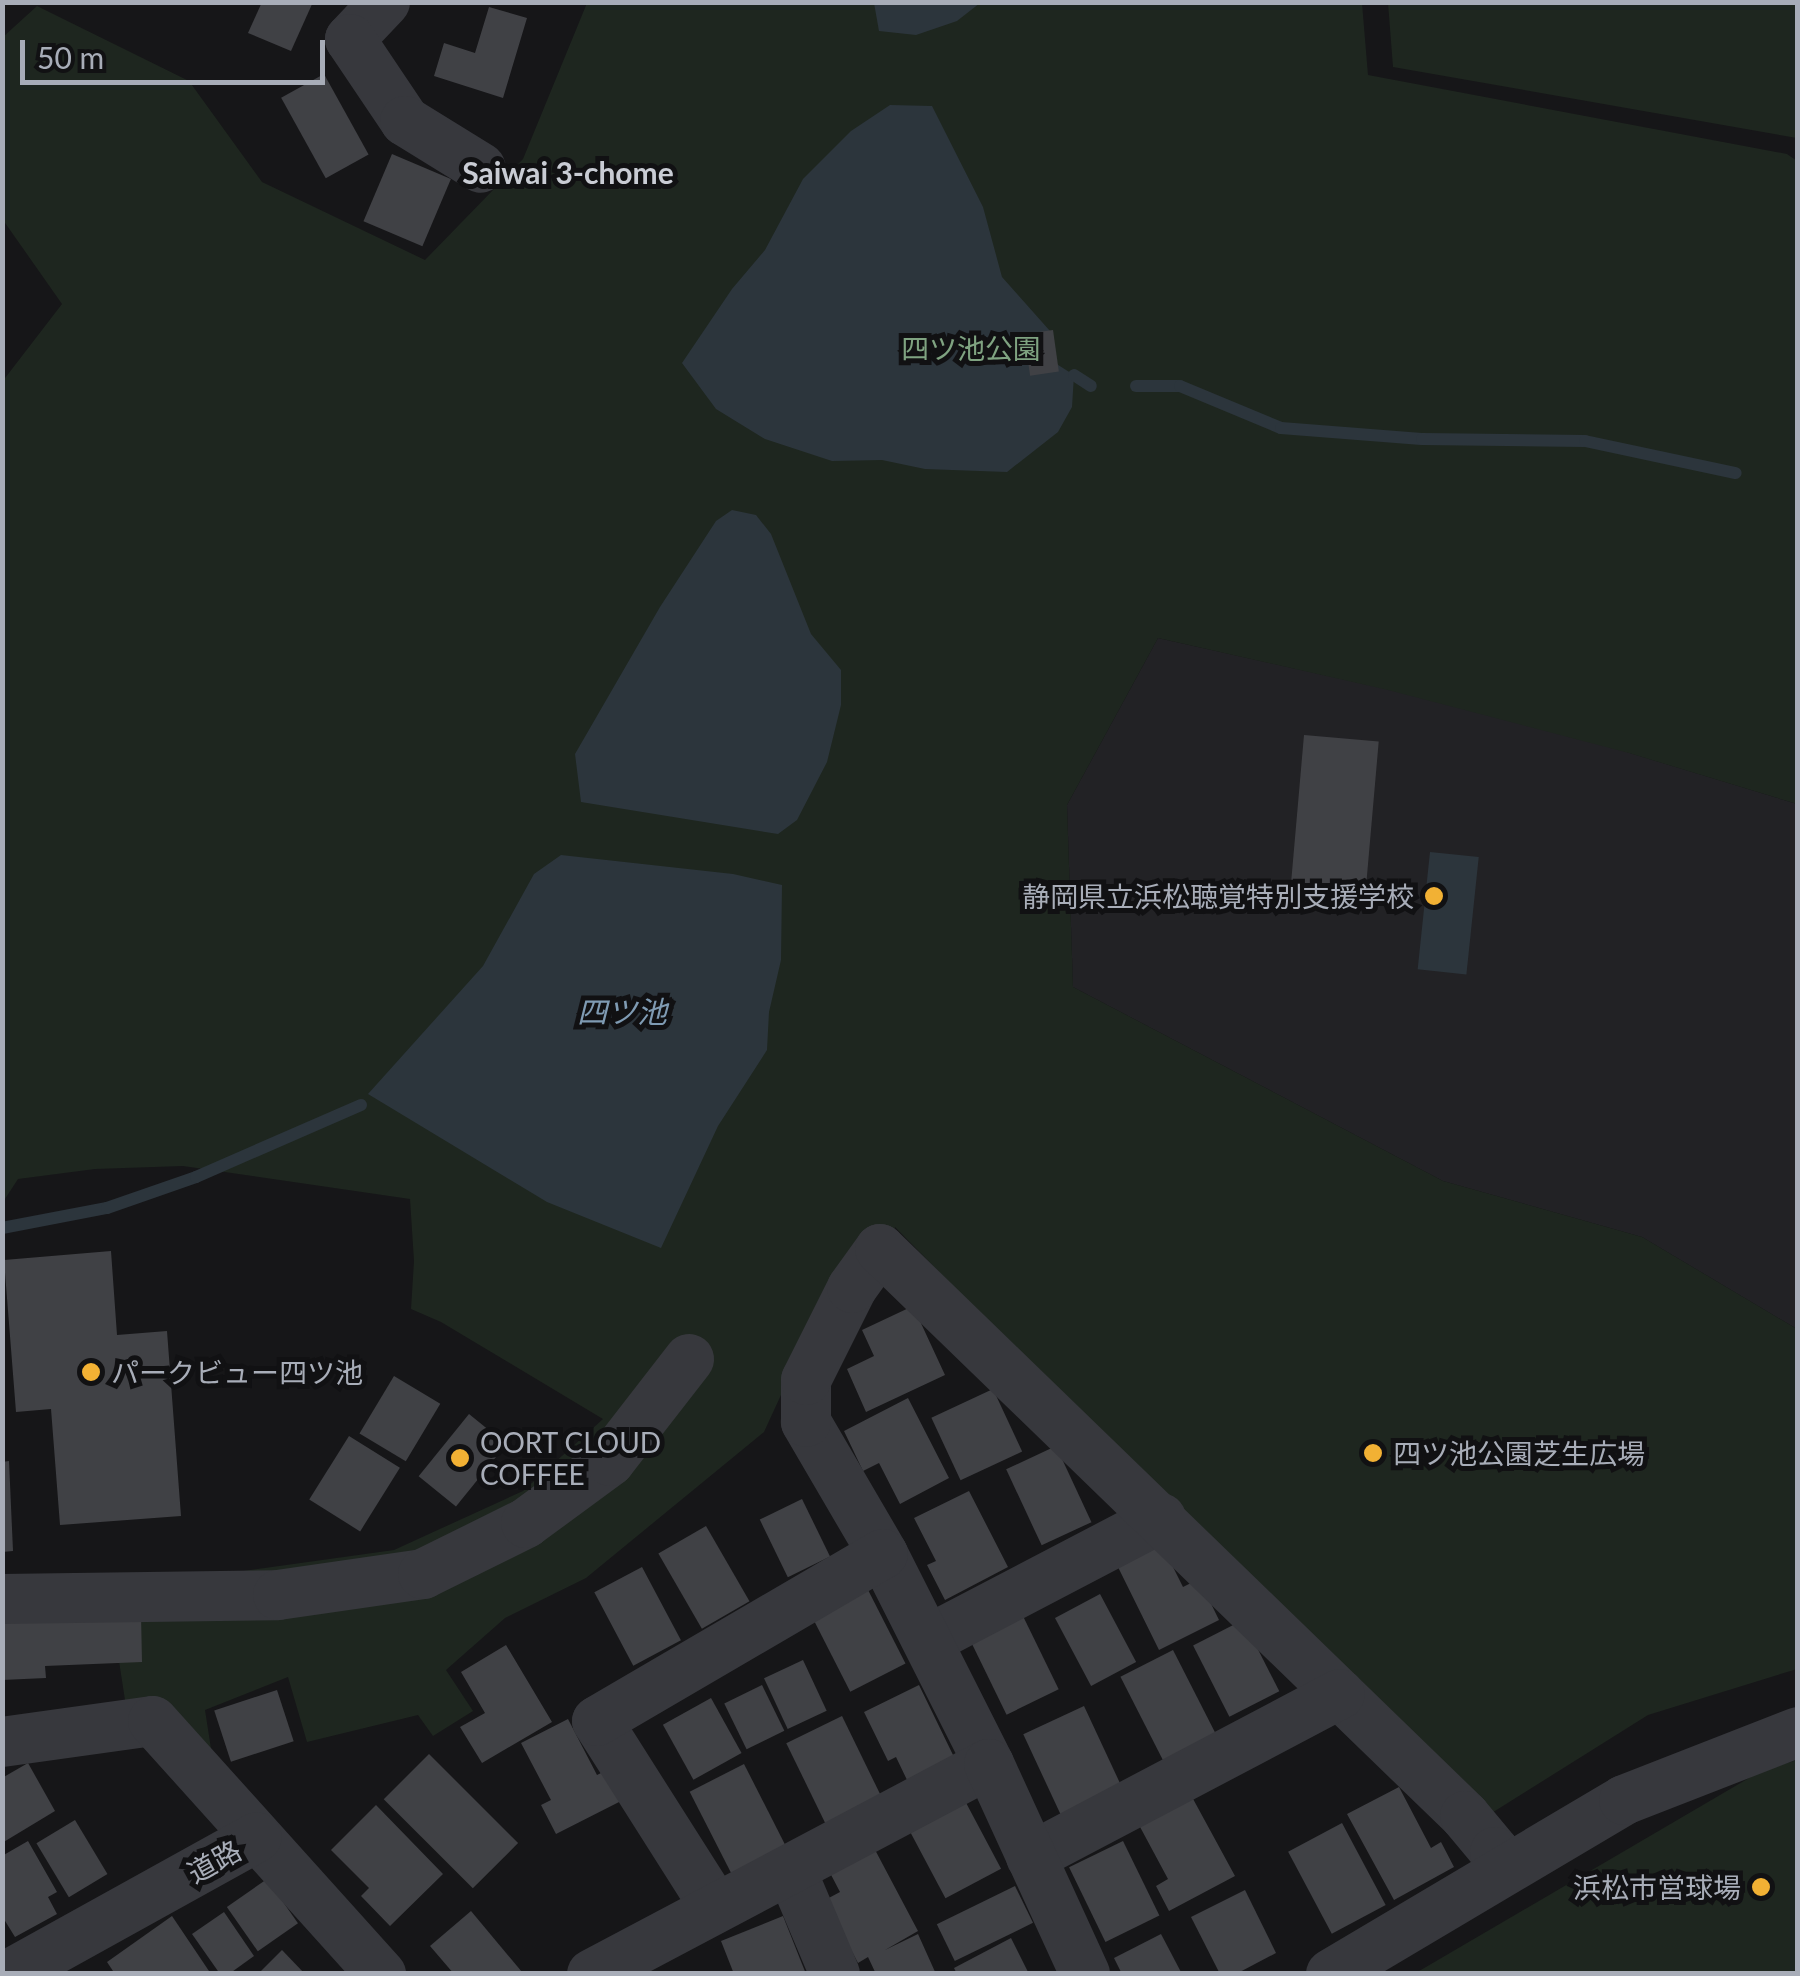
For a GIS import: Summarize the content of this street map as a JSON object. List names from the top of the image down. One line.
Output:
{"streets":{"street":["道路"]},"districts":["Saiwai 3-chome"],"water":["四ツ池"],"parks":["四ツ池公園"],"places":["静岡県立浜松聴覚特別支援学校","パークビュー四ツ池","四ツ池公園芝生広場","OORT CLOUD COFFEE","浜松市営球場"],"scale_bar":"50 m"}
